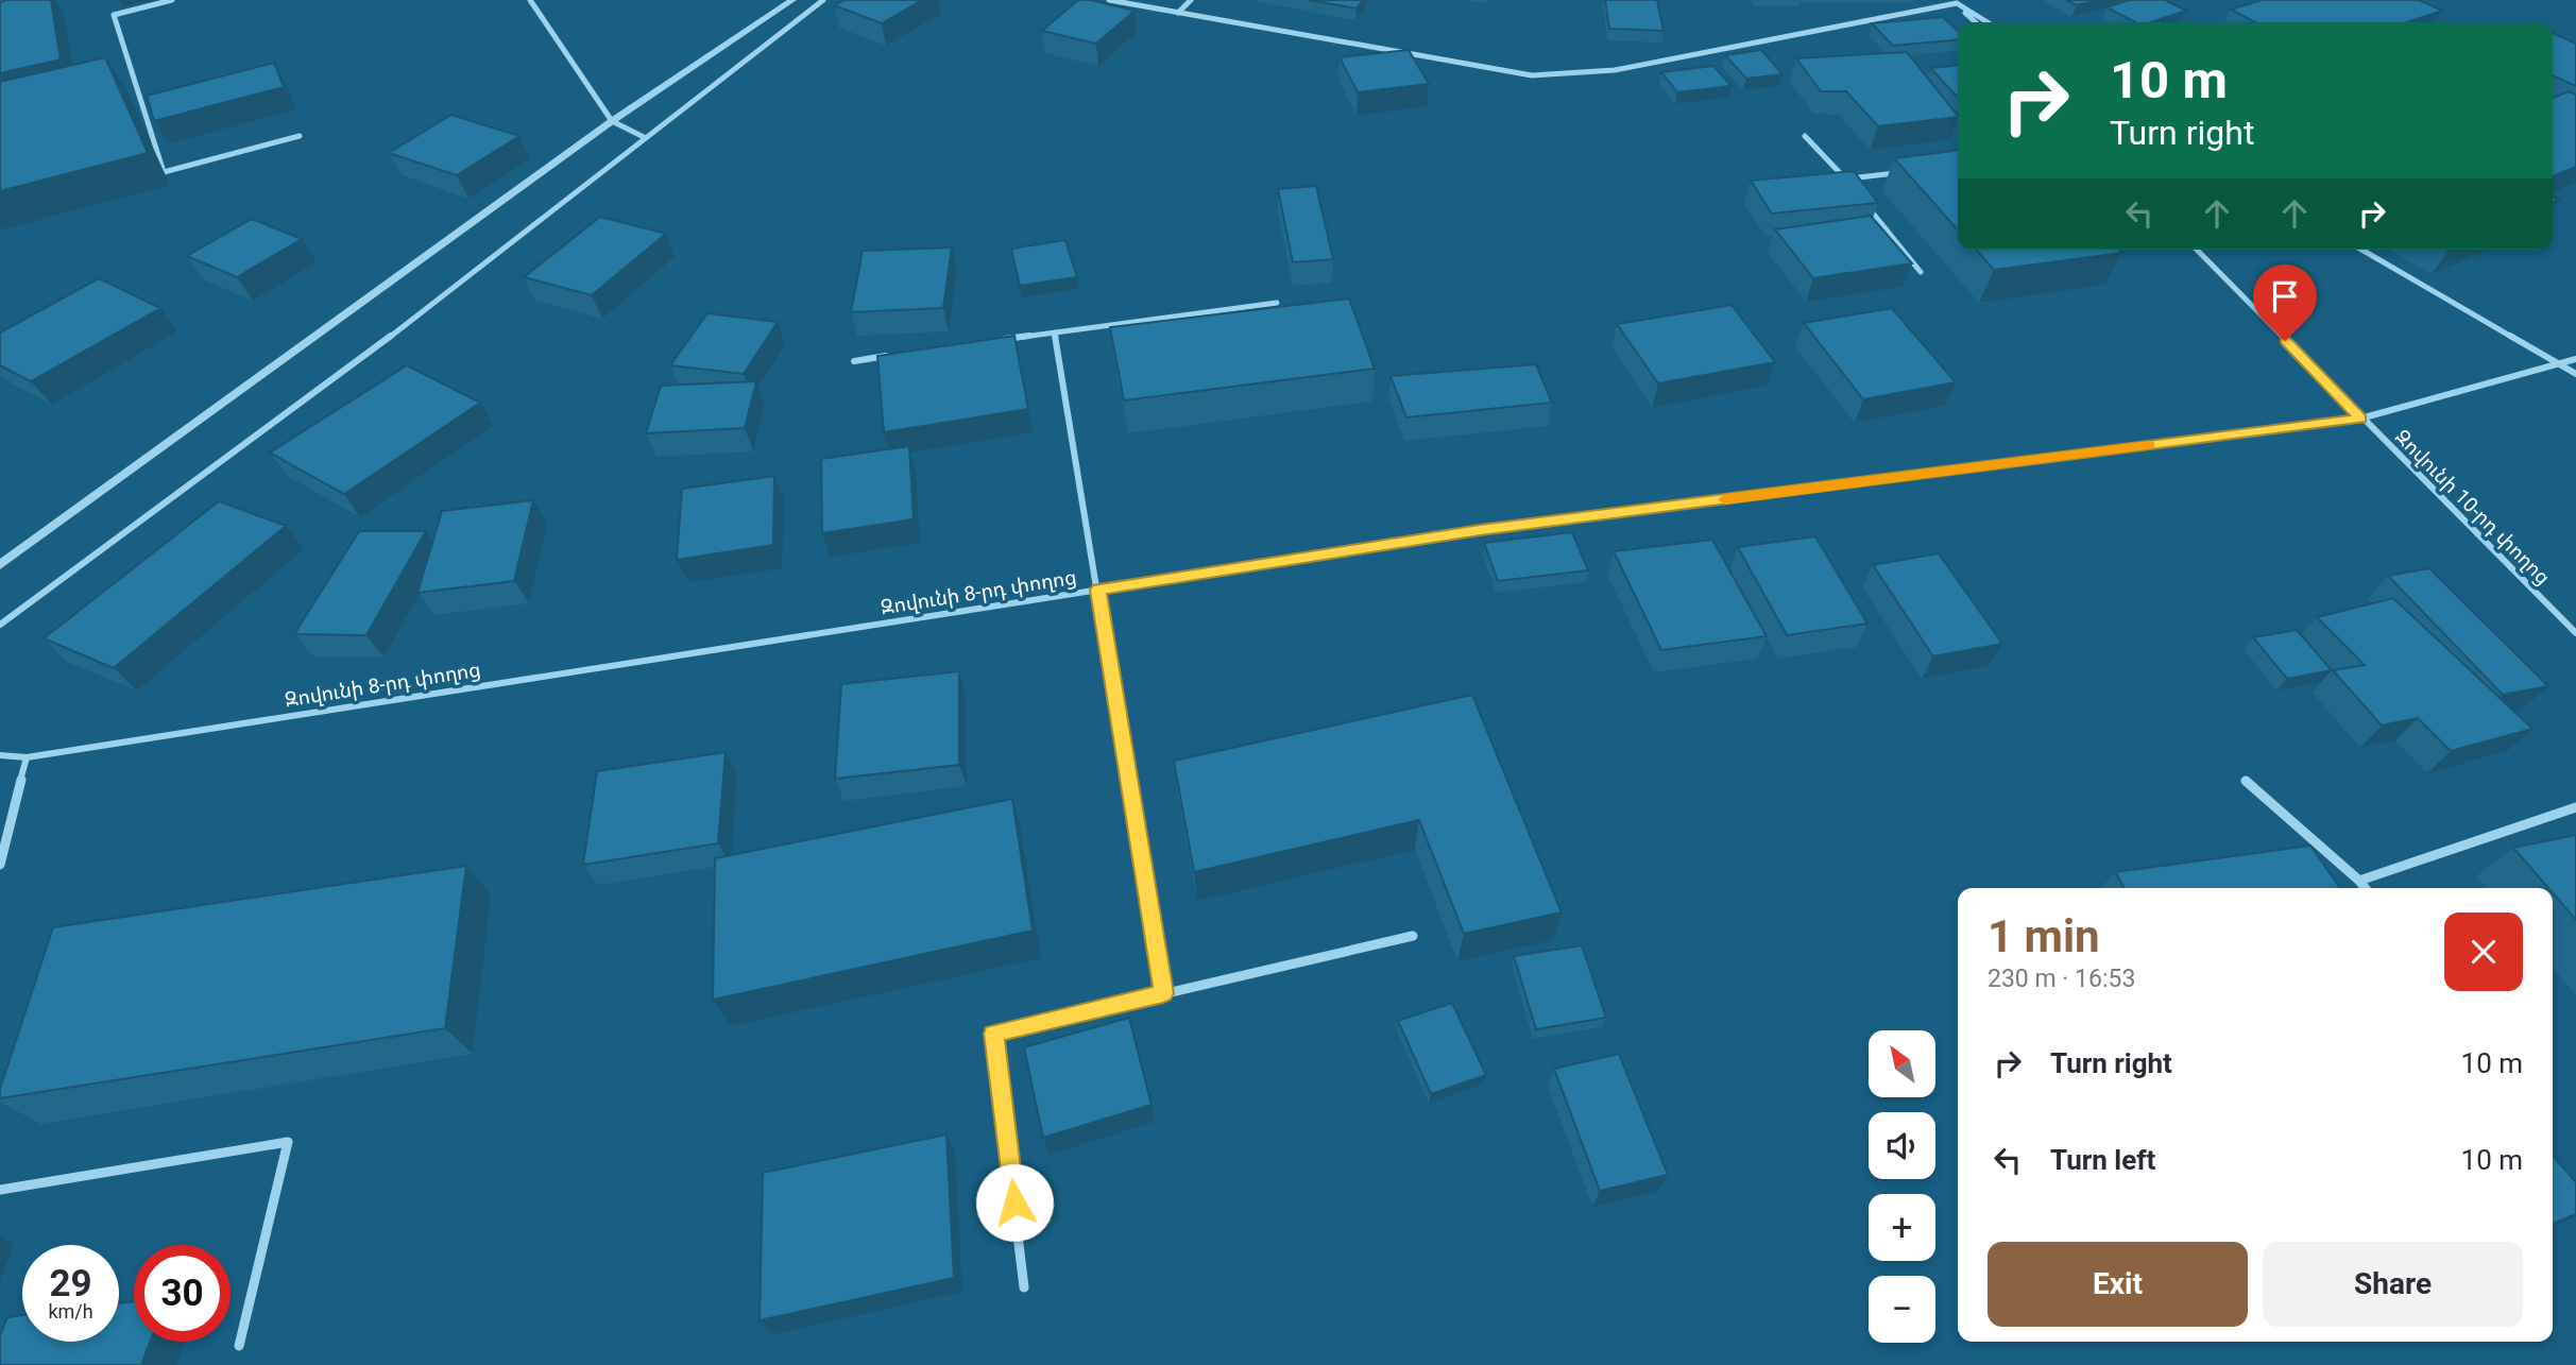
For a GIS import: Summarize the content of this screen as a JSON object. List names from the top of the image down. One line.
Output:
{"streets":{"street":["Զովունի 10-րդ փողոց","Զովունի 8-րդ փողոց"]},"crossings":[["Զովունի 10-րդ փողոց","Զովունի 8-րդ փողոց"]],"north":"top left","page":{"turn":["10 m","Turn right"],"heading":["1 min","230 m · 16:53"],"list":[{"name":"Turn right","value":"10 m"},{"name":"Turn left","value":"10 m"}],"map_buttons":["+","−"],"buttons":["Exit","Share"],"speed":"29 km/h","limit":"30"}}
